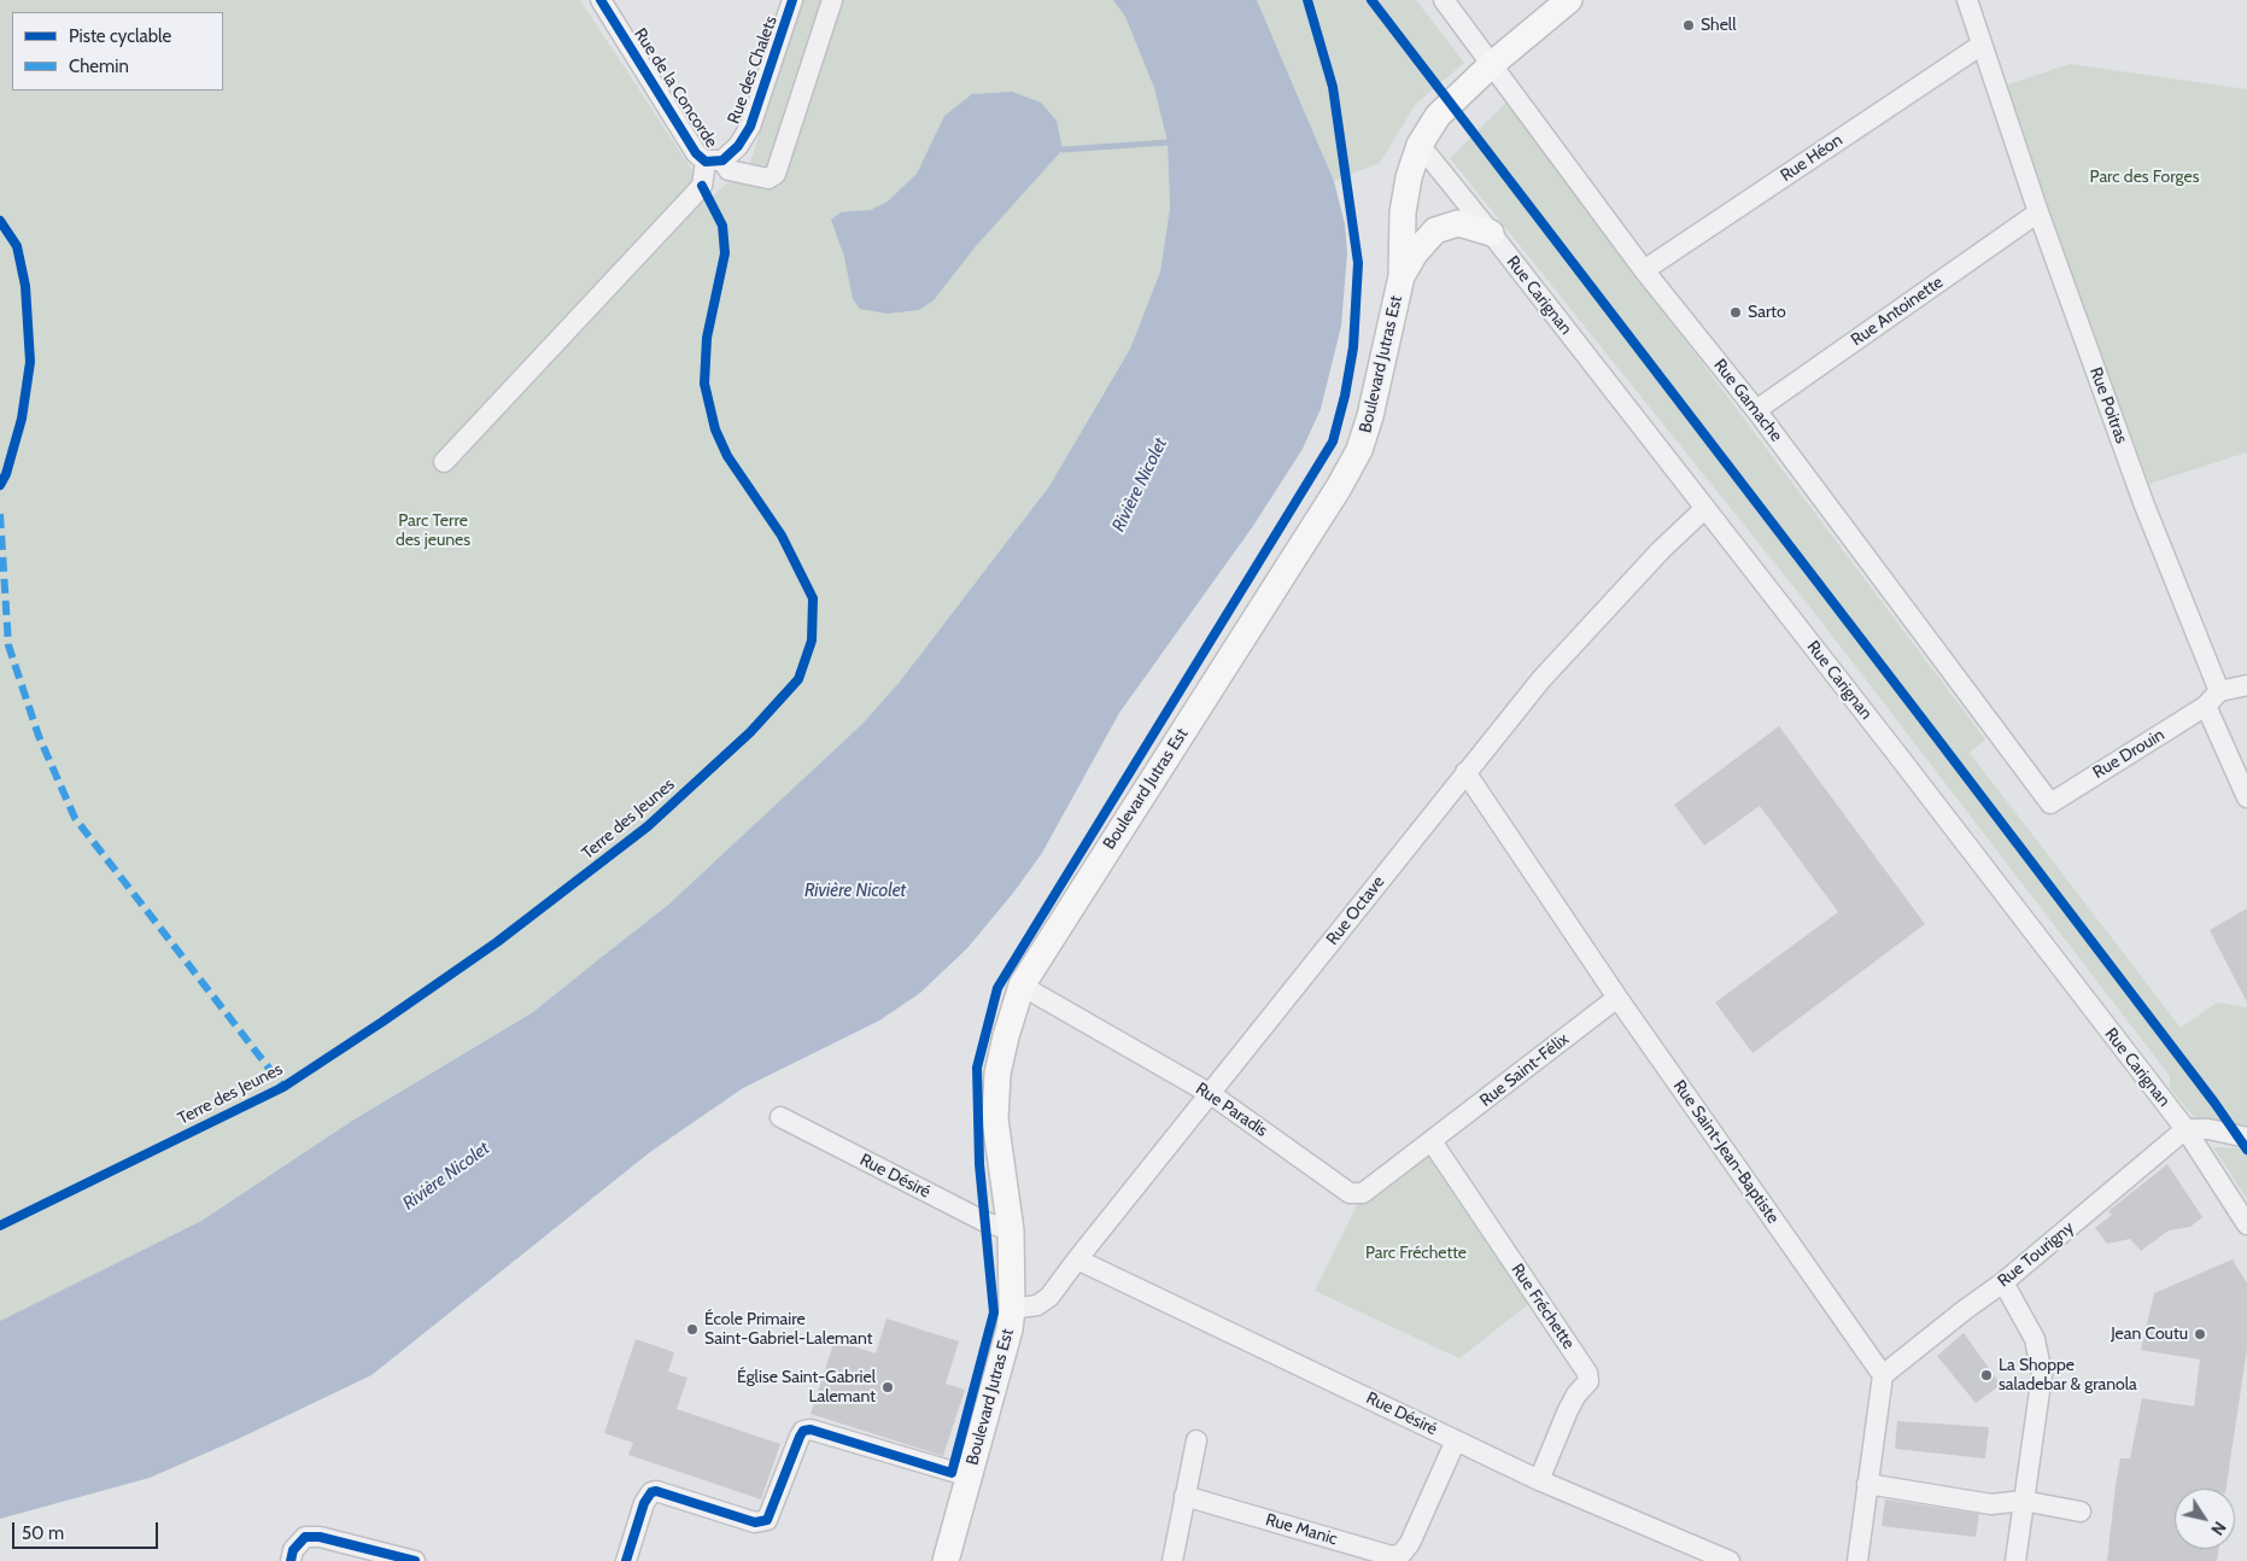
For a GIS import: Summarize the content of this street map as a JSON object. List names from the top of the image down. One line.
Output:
{"streets":{"main road":["Boulevard Jutras Est"],"street":["Rue des Chalets","Rue de la Concorde","Rue Héon","Rue Carignan","Rue Antoinette","Rue Gamache","Rue Poitras","Rue Drouin","Rue Octave","Rue Saint-Félix","Rue Paradis","Rue Saint-Jean-Baptiste","Rue Désiré","Rue Tourigny","Rue Fréchette","Rue Manic"],"cycle path":["Terre des Jeunes"]},"crossings":[["Rue des Chalets","Rue de la Concorde"],["Rue Héon","Rue Gamache"],["Rue Héon","Rue Poitras"],["Rue Carignan","Boulevard Jutras Est"],["Rue Carignan","Rue Octave"],["Rue Carignan","Rue Tourigny"],["Rue Antoinette","Rue Gamache"],["Rue Antoinette","Rue Poitras"],["Boulevard Jutras Est","Rue Gamache"],["Boulevard Jutras Est","Rue Octave"],["Boulevard Jutras Est","Rue Paradis"],["Boulevard Jutras Est","Rue Désiré"],["Rue Gamache","Rue Drouin"],["Rue Poitras","Rue Drouin"],["Rue Octave","Rue Paradis"],["Rue Octave","Rue Saint-Jean-Baptiste"],["Rue Octave","Rue Désiré"],["Rue Saint-Félix","Rue Paradis"],["Rue Saint-Félix","Rue Saint-Jean-Baptiste"],["Rue Saint-Félix","Rue Fréchette"],["Rue Paradis","Rue Fréchette"],["Rue Saint-Jean-Baptiste","Rue Tourigny"],["Rue Désiré","Rue Fréchette"],["Rue Désiré","Rue Manic"]],"water":["Rivière Nicolet"],"parks":["Parc des Forges","Parc Terre des jeunes","Parc Fréchette"],"places":["Shell","Sarto","École Primaire Saint-Gabriel-Lalemant","Jean Coutu","La Shoppe saladebar & granola","Église Saint-Gabriel Lalemant"],"legend":["Piste cyclable","Chemin"],"scale_bar":"50 m","north":"bottom right"}
